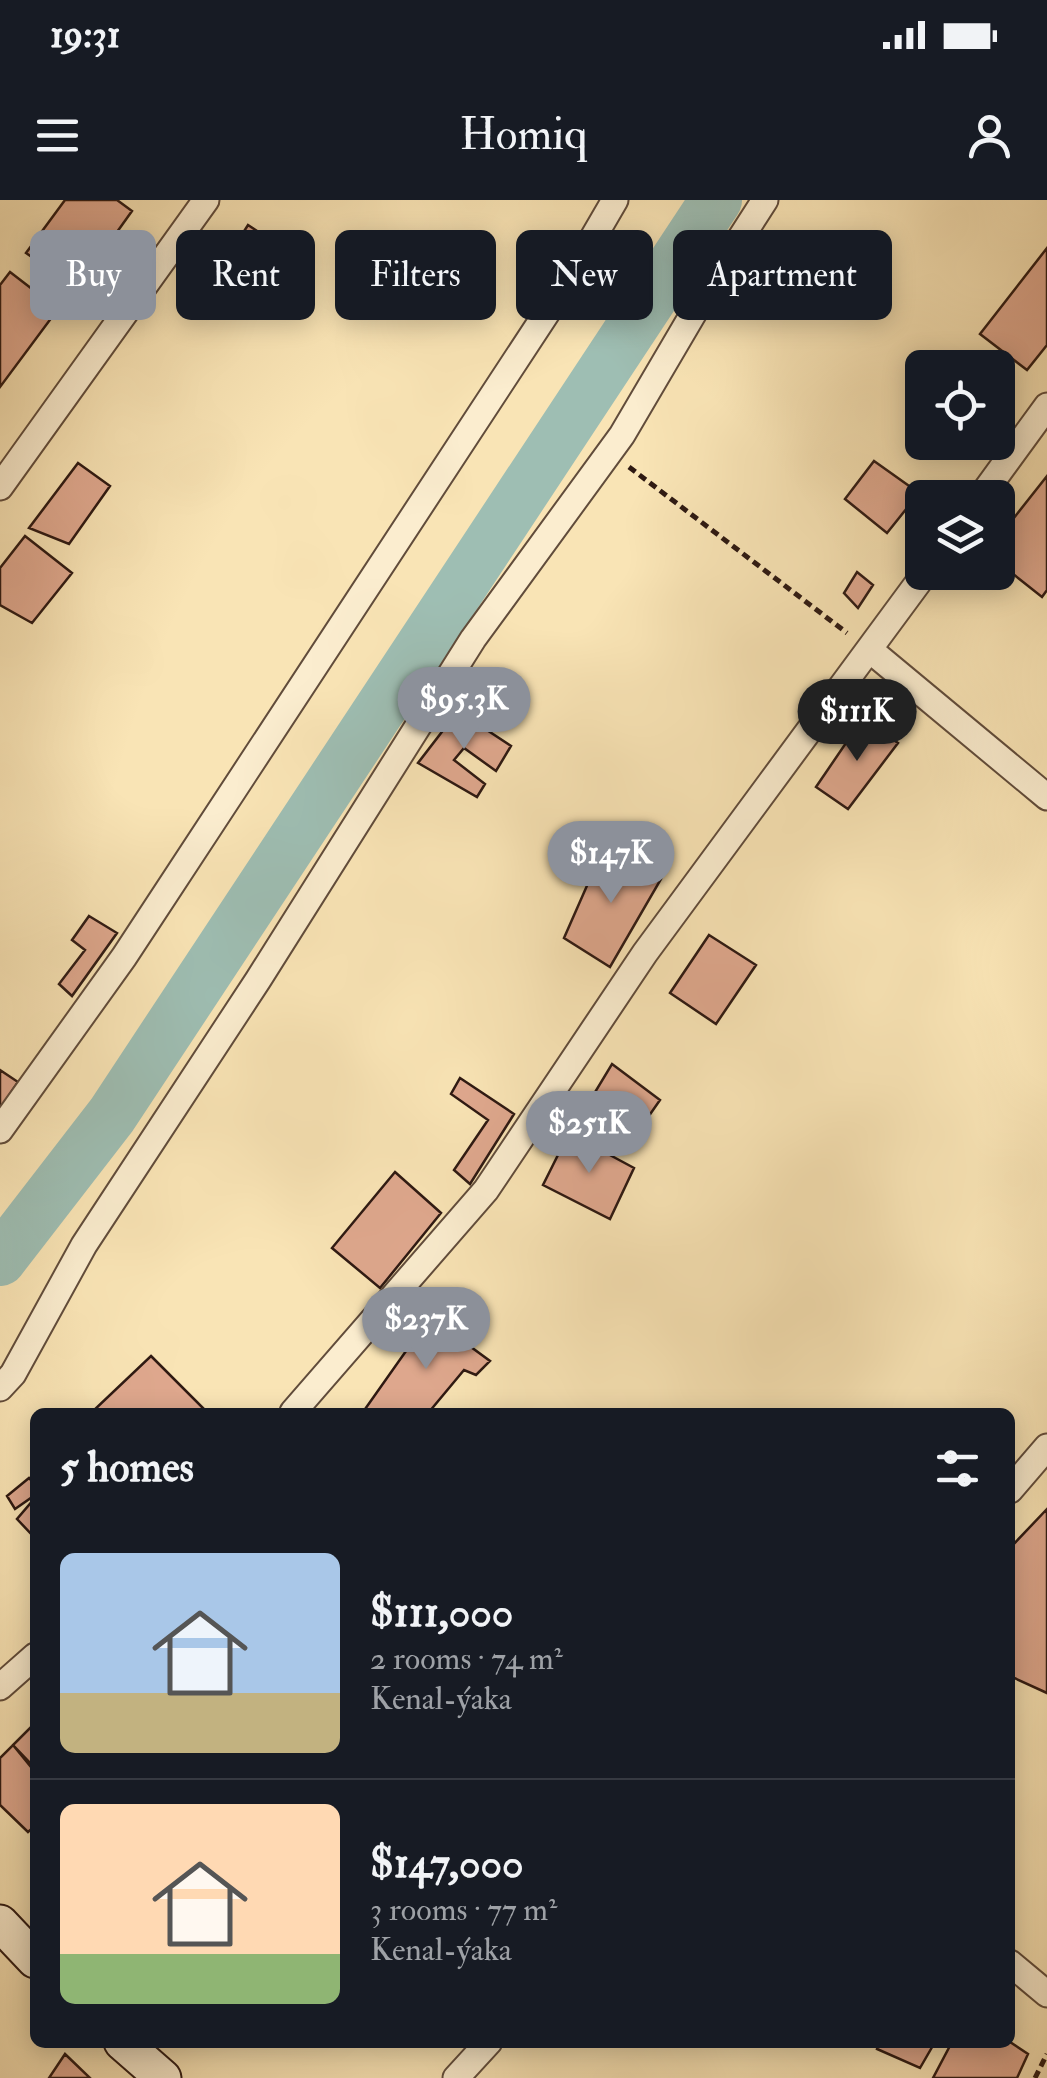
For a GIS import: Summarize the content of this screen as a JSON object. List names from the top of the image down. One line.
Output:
{"page":{"status":"19:31","header":"Homiq","chip":["Buy","Rent","Filters","New","Apartment"],"price":["$95.3K","$111K","$147K","$251K","$237K"],"heading":"5 homes","list":[{"name":"$111,000","note":"2 rooms · 74 m² · Kenal-ýaka"},{"name":"$147,000","note":"3 rooms · 77 m² · Kenal-ýaka"}]}}
